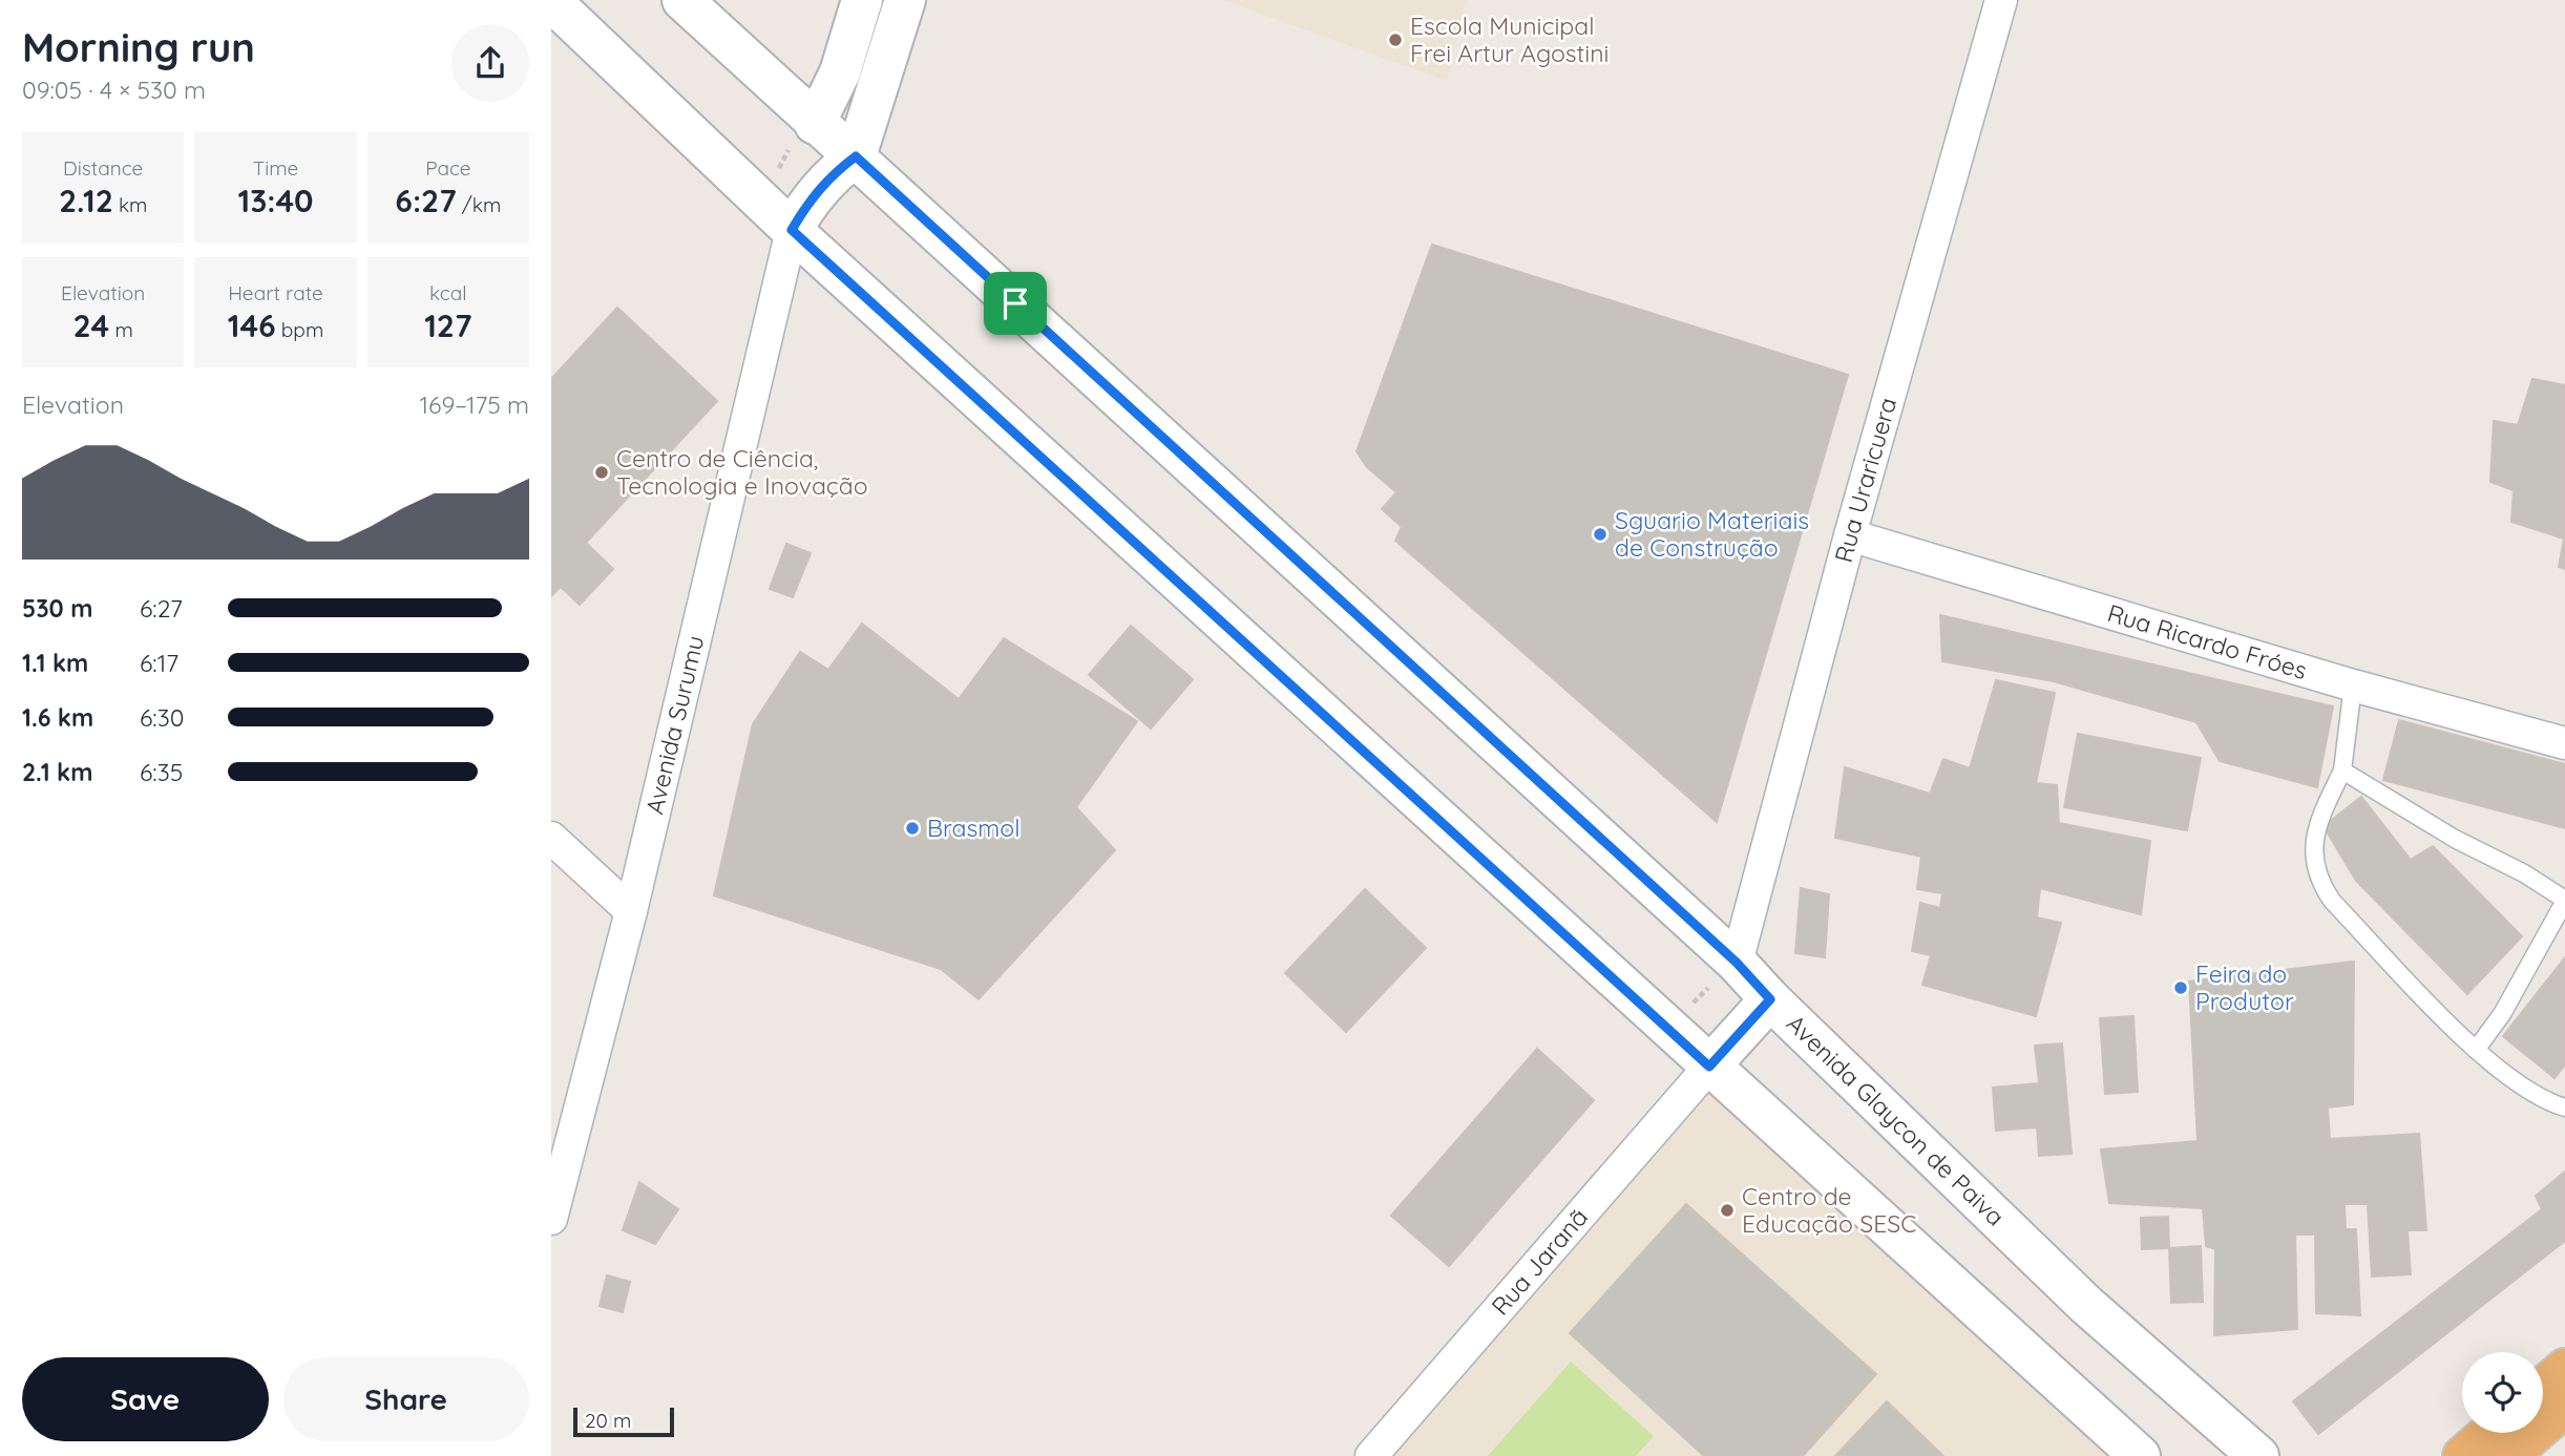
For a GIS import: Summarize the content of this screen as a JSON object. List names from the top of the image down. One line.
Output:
{"streets":{"main road":["Avenida Glaycon de Paiva"],"street":["Rua Uraricuera","Rua Ricardo Fróes","Avenida Surumu","Rua Jaranã"]},"crossings":[["Rua Uraricuera","Rua Ricardo Fróes"],["Rua Uraricuera","Avenida Glaycon de Paiva"]],"places":["Escola Municipal Frei Artur Agostini","Centro de Ciência, Tecnologia e Inovação","Sguario Materiais de Construção","Brasmol","Feira do Produtor","Centro de Educação SESC"],"scale_bar":"20 m","page":{"heading":["Morning run","09:05 · 4 × 530 m"],"stats":[["Distance","2.12 km"],["Time","13:40"],["Pace","6:27 /km"],["Elevation","24 m"],["Heart rate","146 bpm"],["kcal","127"]],"chart":["Elevation","169–175 m"],"list":[{"name":"530 m","note":"6:27"},{"name":"1.1 km","note":"6:17"},{"name":"1.6 km","note":"6:30"},{"name":"2.1 km","note":"6:35"}],"buttons":["Save","Share"],"scale":"20 m"}}
